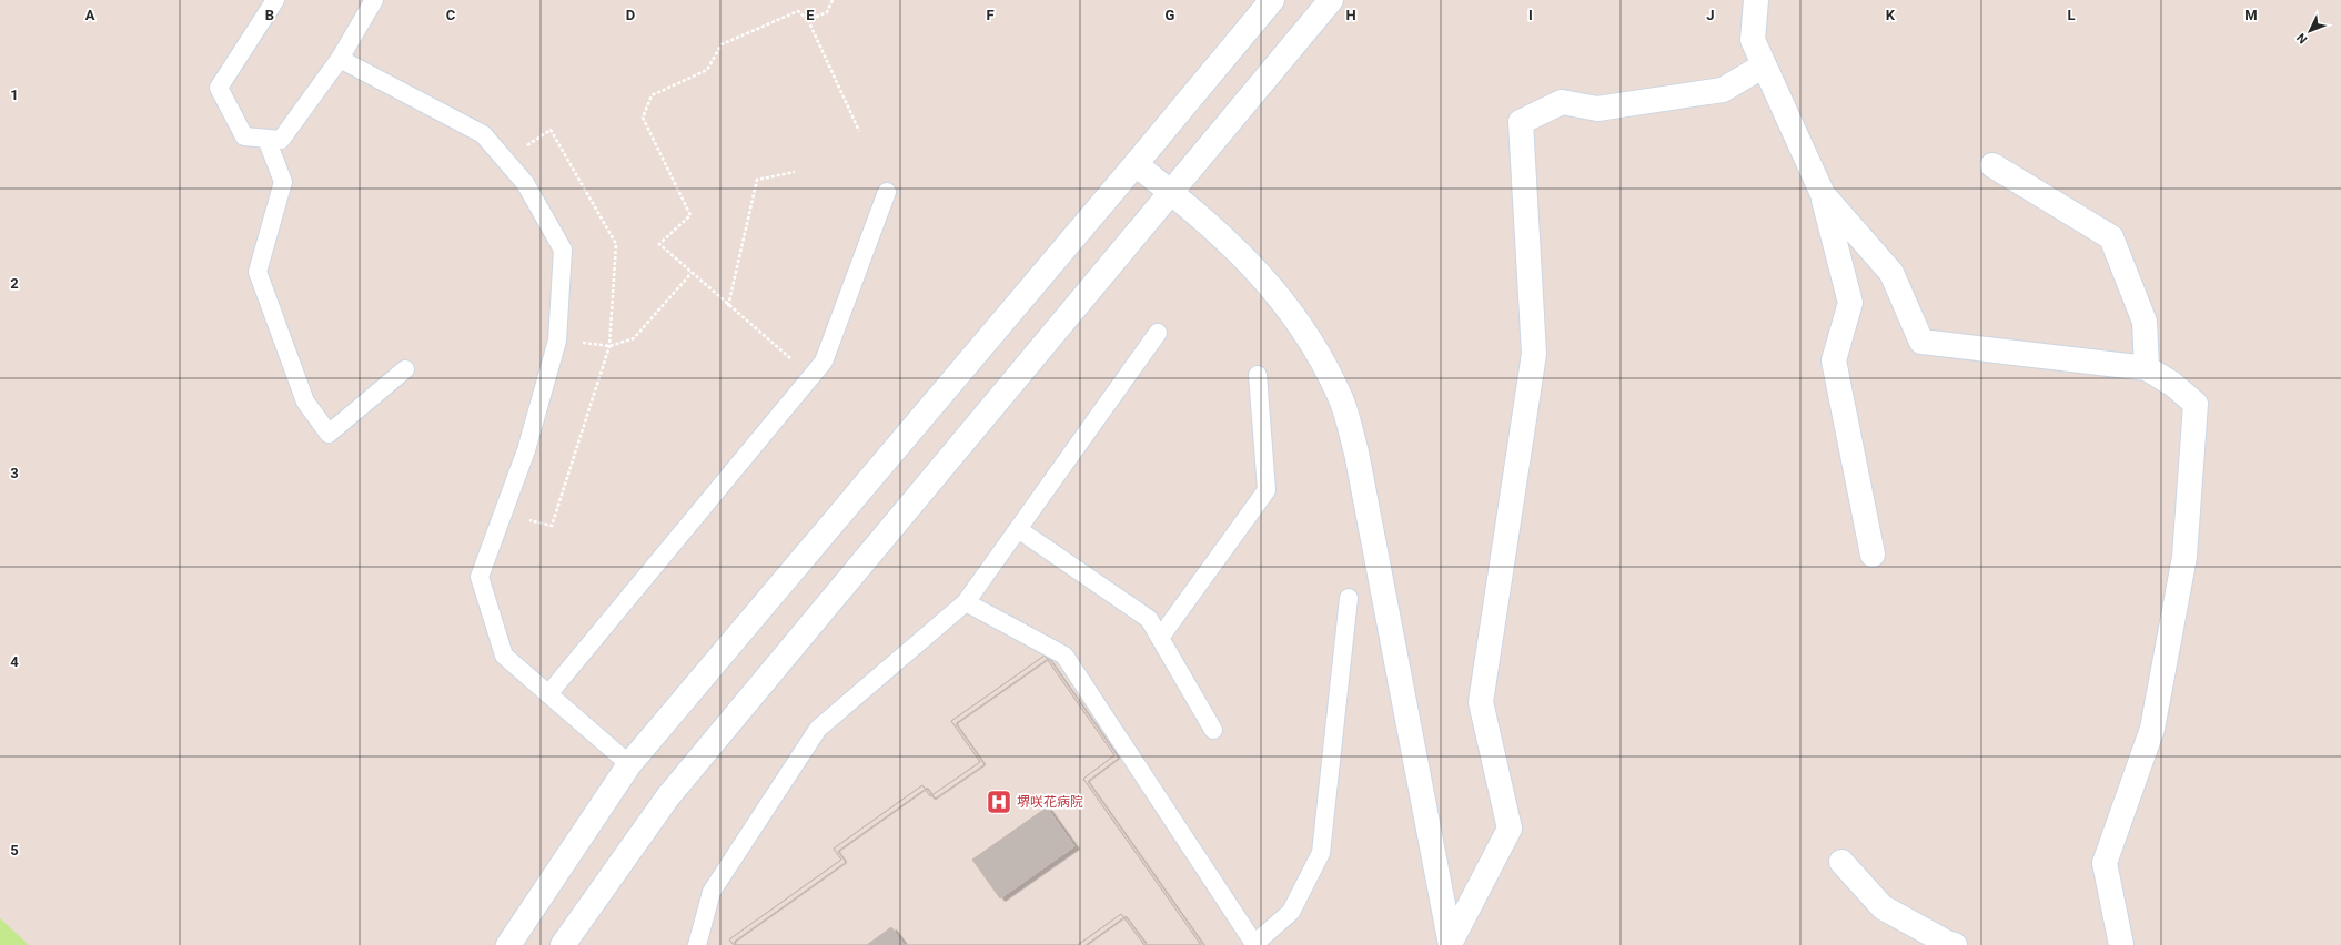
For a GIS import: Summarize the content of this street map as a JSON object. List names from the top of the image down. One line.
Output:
{"places":{"hospital":["堺咲花病院"]},"north":"bottom left","grid":{"columns":["A","B","C","D","E","F","G","H","I","J","K","L","M"],"rows":["1","2","3","4","5"]}}
